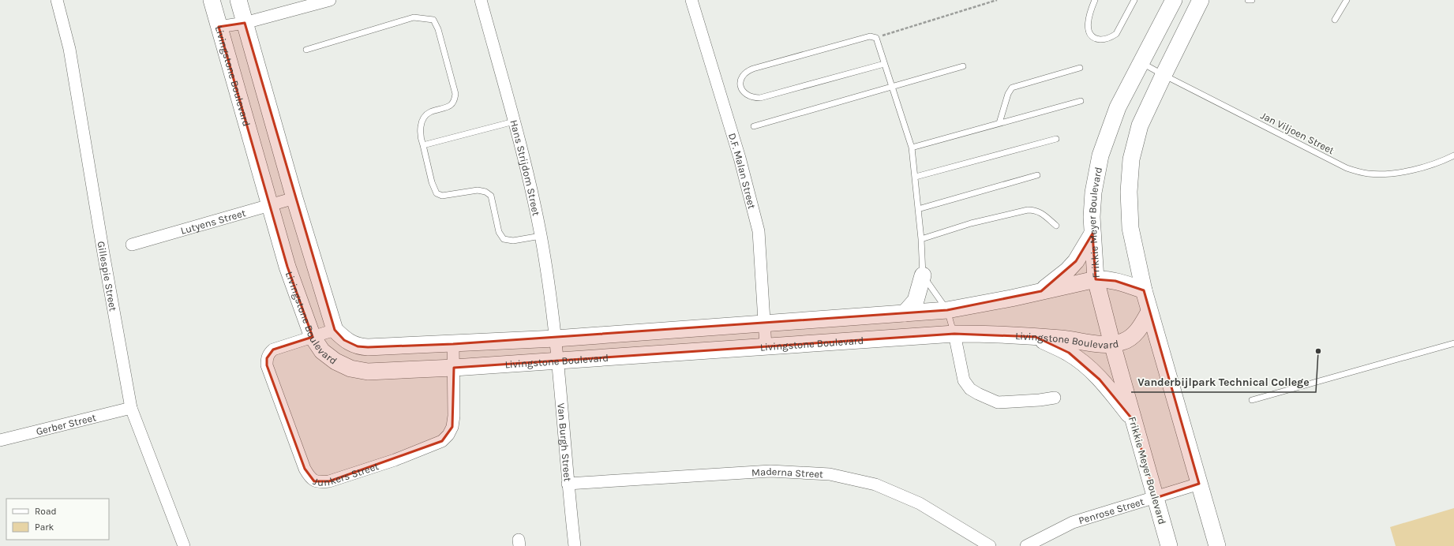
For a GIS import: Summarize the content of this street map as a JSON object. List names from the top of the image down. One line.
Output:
{"streets":{"street":["Livingstone Boulevard","Hans Strijdom Street","D.F. Malan Street","Lutyens Street","Frikkie Meyer Boulevard","Gillespie Street","Gerber Street","Van Burgh Street","Junkers Street","Maderna Street","Penrose Street"],"lane":["Jan Viljoen Street"]},"crossings":[["Livingstone Boulevard","Hans Strijdom Street"],["Livingstone Boulevard","D.F. Malan Street"],["Livingstone Boulevard","Lutyens Street"],["Livingstone Boulevard","Frikkie Meyer Boulevard"],["Livingstone Boulevard","Van Burgh Street"],["Livingstone Boulevard","Junkers Street"],["Jan Viljoen Street","Frikkie Meyer Boulevard"],["Hans Strijdom Street","Van Burgh Street"],["Frikkie Meyer Boulevard","Penrose Street"],["Gillespie Street","Gerber Street"],["Van Burgh Street","Maderna Street"]],"places":["Vanderbijlpark Technical College"],"legend":["Road","Park"]}
